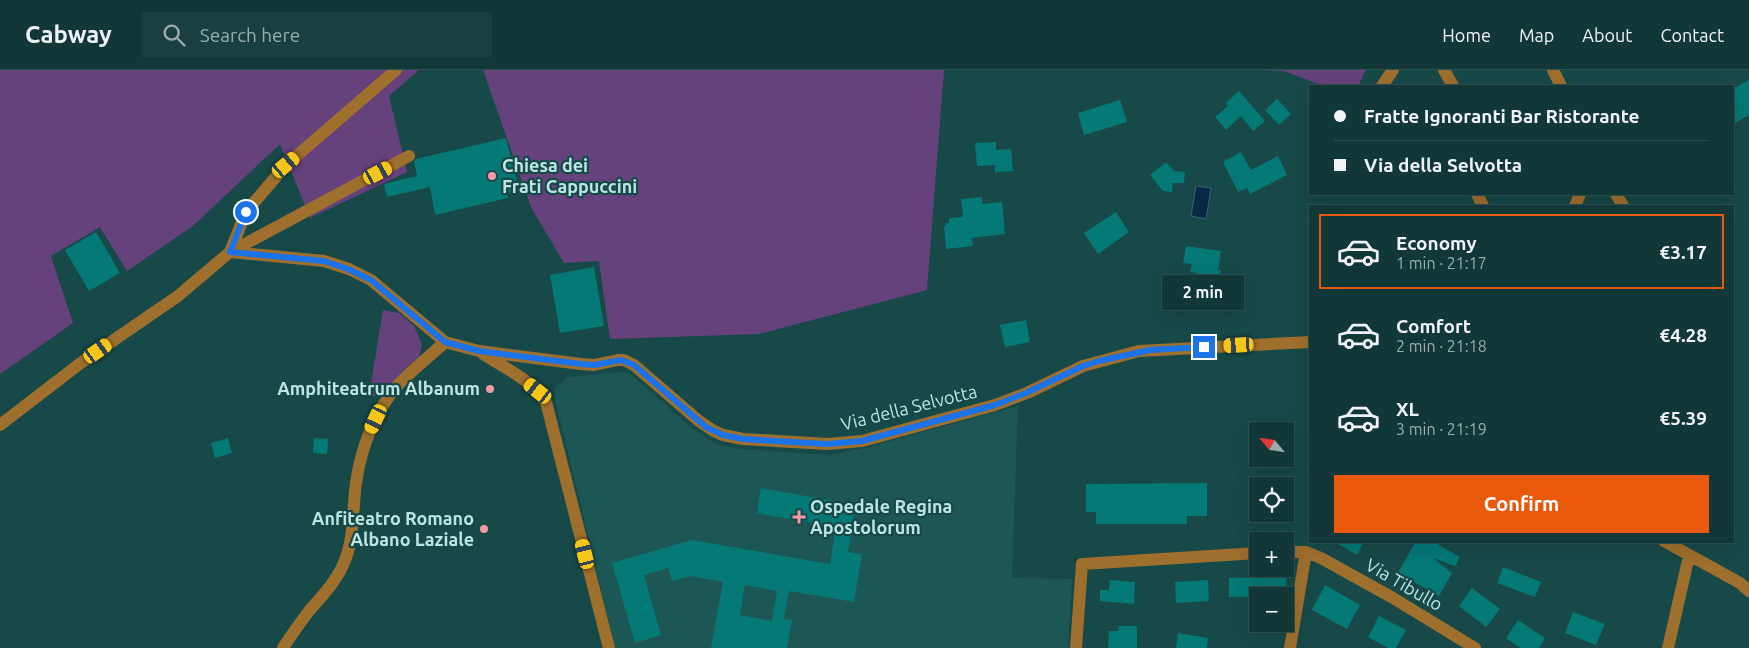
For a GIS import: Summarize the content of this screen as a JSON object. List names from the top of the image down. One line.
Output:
{"streets":{"street":["Via della Selvotta","Via Tibullo"]},"places":{"other":["Chiesa dei Frati Cappuccini","Amphiteatrum Albanum","Anfiteatro Romano Albano Laziale"],"health":["Ospedale Regina Apostolorum"]},"north":"top left","page":{"header":"Cabway","search":"Search here","nav":["Home","Map","About","Contact"],"banner":["Fratte Ignoranti Bar Ristorante","Via della Selvotta"],"list":[{"name":"Economy","note":"1 min · 21:17","value":"€3.17"},{"name":"Comfort","note":"2 min · 21:18","value":"€4.28"},{"name":"XL","note":"3 min · 21:19","value":"€5.39"}],"bubble":"2 min","map_buttons":["+","−"],"buttons":"Confirm"}}
